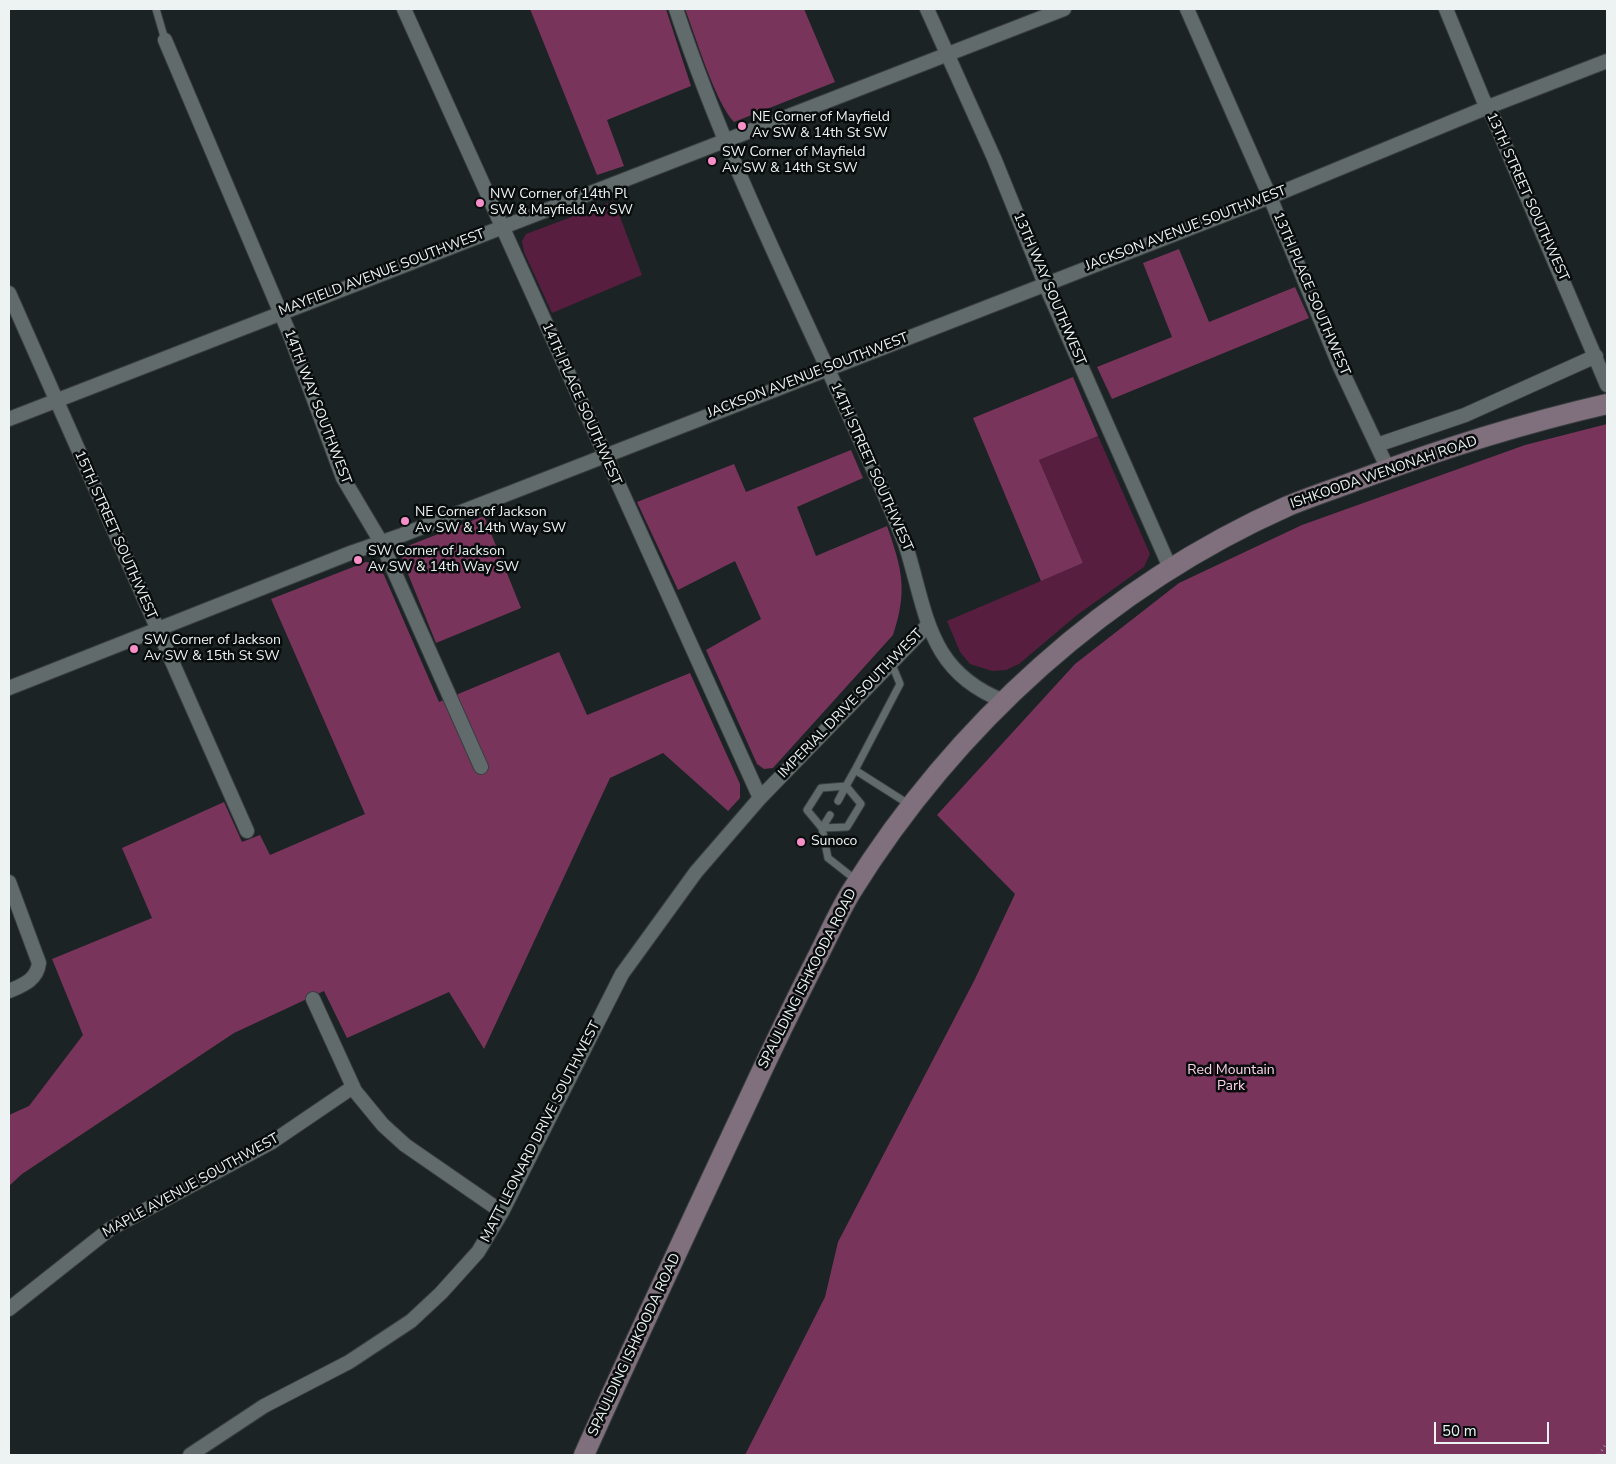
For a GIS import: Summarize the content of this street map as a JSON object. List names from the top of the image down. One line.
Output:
{"streets":{"street":["13TH STREET SOUTHWEST","JACKSON AVENUE SOUTHWEST","MAYFIELD AVENUE SOUTHWEST","13TH WAY SOUTHWEST","13TH PLACE SOUTHWEST","14TH PLACE SOUTHWEST","14TH WAY SOUTHWEST","14TH STREET SOUTHWEST","ISHKOODA WENONAH ROAD","15TH STREET SOUTHWEST","IMPERIAL DRIVE SOUTHWEST","SPAULDING ISHKOODA ROAD","MATT LEONARD DRIVE SOUTHWEST","MAPLE AVENUE SOUTHWEST"]},"crossings":[["13TH STREET SOUTHWEST","JACKSON AVENUE SOUTHWEST"],["JACKSON AVENUE SOUTHWEST","13TH WAY SOUTHWEST"],["JACKSON AVENUE SOUTHWEST","13TH PLACE SOUTHWEST"],["JACKSON AVENUE SOUTHWEST","14TH PLACE SOUTHWEST"],["JACKSON AVENUE SOUTHWEST","14TH WAY SOUTHWEST"],["JACKSON AVENUE SOUTHWEST","14TH STREET SOUTHWEST"],["JACKSON AVENUE SOUTHWEST","15TH STREET SOUTHWEST"],["MAYFIELD AVENUE SOUTHWEST","13TH WAY SOUTHWEST"],["MAYFIELD AVENUE SOUTHWEST","14TH PLACE SOUTHWEST"],["MAYFIELD AVENUE SOUTHWEST","14TH WAY SOUTHWEST"],["MAYFIELD AVENUE SOUTHWEST","14TH STREET SOUTHWEST"],["MAYFIELD AVENUE SOUTHWEST","15TH STREET SOUTHWEST"],["13TH WAY SOUTHWEST","ISHKOODA WENONAH ROAD"],["13TH WAY SOUTHWEST","SPAULDING ISHKOODA ROAD"],["13TH PLACE SOUTHWEST","ISHKOODA WENONAH ROAD"],["14TH PLACE SOUTHWEST","IMPERIAL DRIVE SOUTHWEST"],["14TH PLACE SOUTHWEST","MATT LEONARD DRIVE SOUTHWEST"],["14TH STREET SOUTHWEST","IMPERIAL DRIVE SOUTHWEST"],["ISHKOODA WENONAH ROAD","SPAULDING ISHKOODA ROAD"],["IMPERIAL DRIVE SOUTHWEST","SPAULDING ISHKOODA ROAD"],["IMPERIAL DRIVE SOUTHWEST","MATT LEONARD DRIVE SOUTHWEST"]],"parks":["Red Mountain Park"],"places":["NE Corner of Mayfield Av SW & 14th St SW","SW Corner of Mayfield Av SW & 14th St SW","NW Corner of 14th Pl SW & Mayfield Av SW","NE Corner of Jackson Av SW & 14th Way SW","SW Corner of Jackson Av SW & 14th Way SW","SW Corner of Jackson Av SW & 15th St SW","Sunoco"],"scale_bar":"50 m"}
